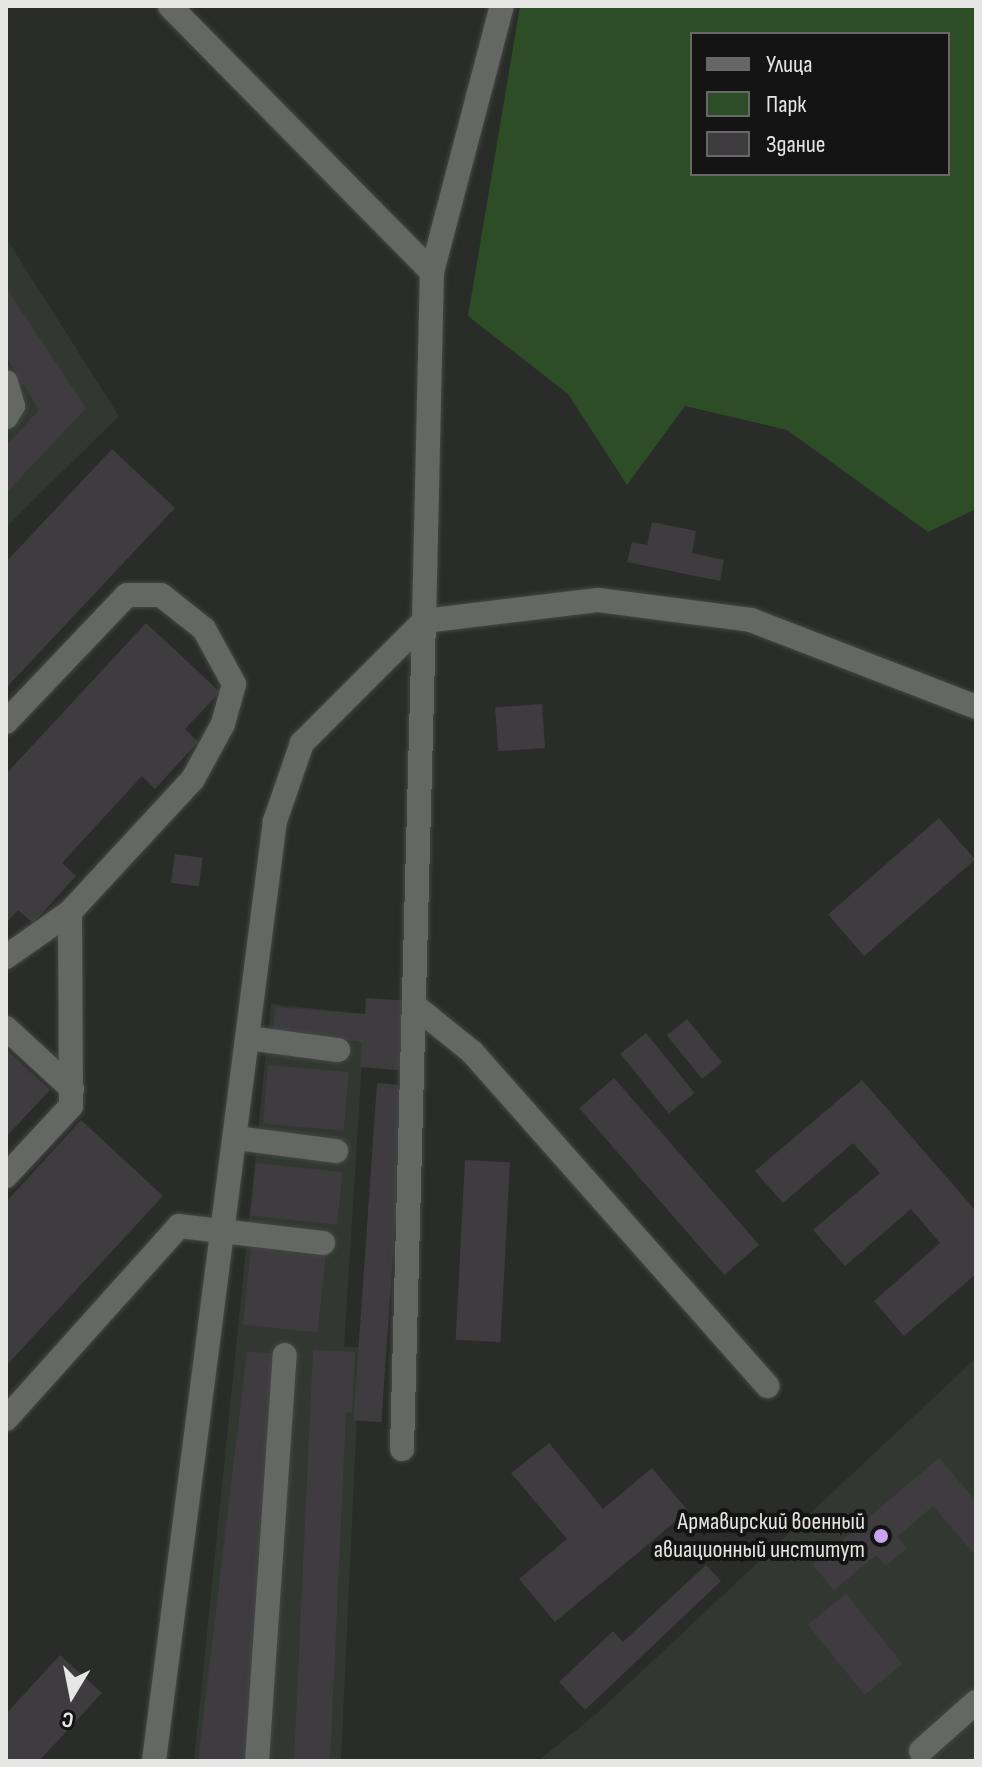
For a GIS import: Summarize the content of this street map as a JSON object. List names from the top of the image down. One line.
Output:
{"places":["Армавирский военный авиационный институт"],"legend":["Улица","Парк","Здание"],"north":"bottom"}
